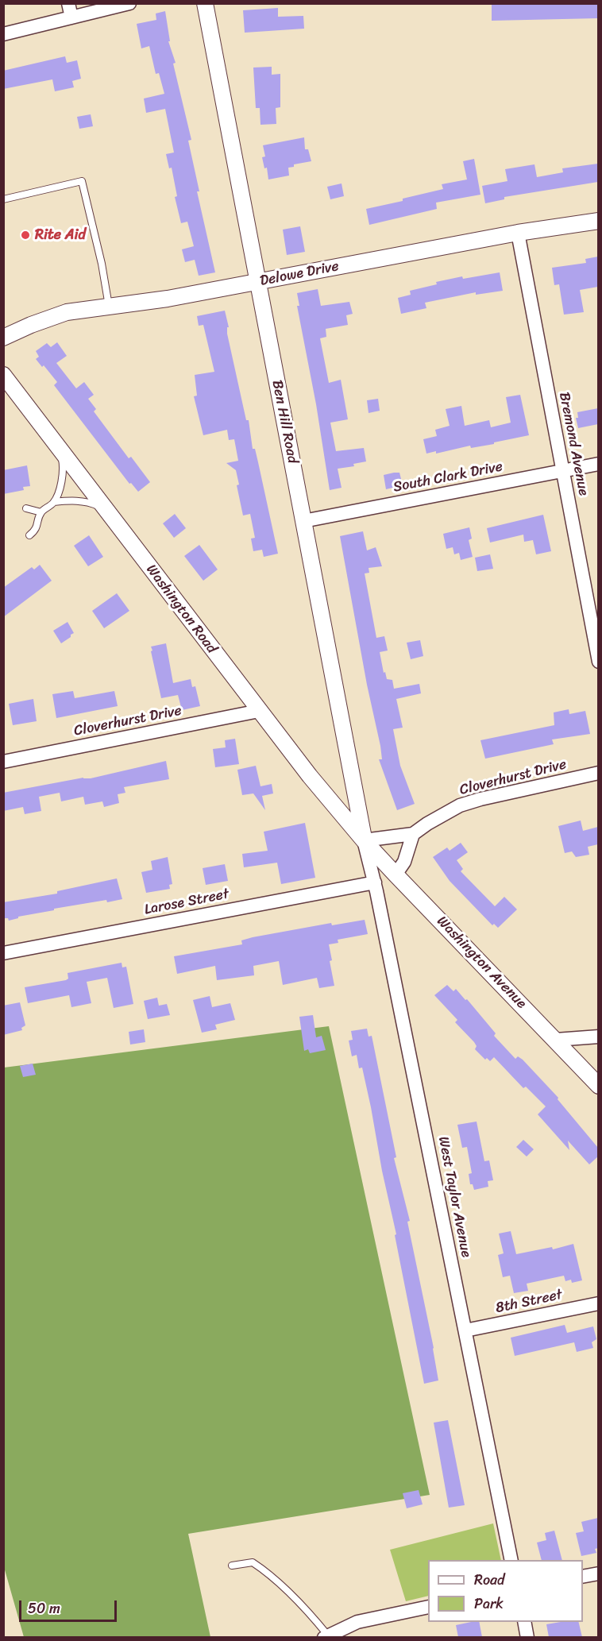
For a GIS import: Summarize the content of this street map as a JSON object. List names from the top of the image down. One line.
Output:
{"streets":{"street":["Delowe Drive","Ben Hill Road","Bremond Avenue","South Clark Drive","Washington Road","Cloverhurst Drive","Larose Street","Washington Avenue","West Taylor Avenue","8th Street"]},"crossings":[["Delowe Drive","Ben Hill Road"],["Delowe Drive","Bremond Avenue"],["Ben Hill Road","South Clark Drive"],["Ben Hill Road","Washington Road"],["Ben Hill Road","Cloverhurst Drive"],["Ben Hill Road","Washington Avenue"],["Ben Hill Road","West Taylor Avenue"],["Bremond Avenue","South Clark Drive"],["Washington Road","Cloverhurst Drive"],["Washington Road","Washington Avenue"],["Washington Road","West Taylor Avenue"],["Cloverhurst Drive","Washington Avenue"],["Cloverhurst Drive","West Taylor Avenue"],["Larose Street","West Taylor Avenue"],["Washington Avenue","West Taylor Avenue"],["West Taylor Avenue","8th Street"]],"places":["Rite Aid"],"legend":["Road","Park"],"scale_bar":"50 m"}
